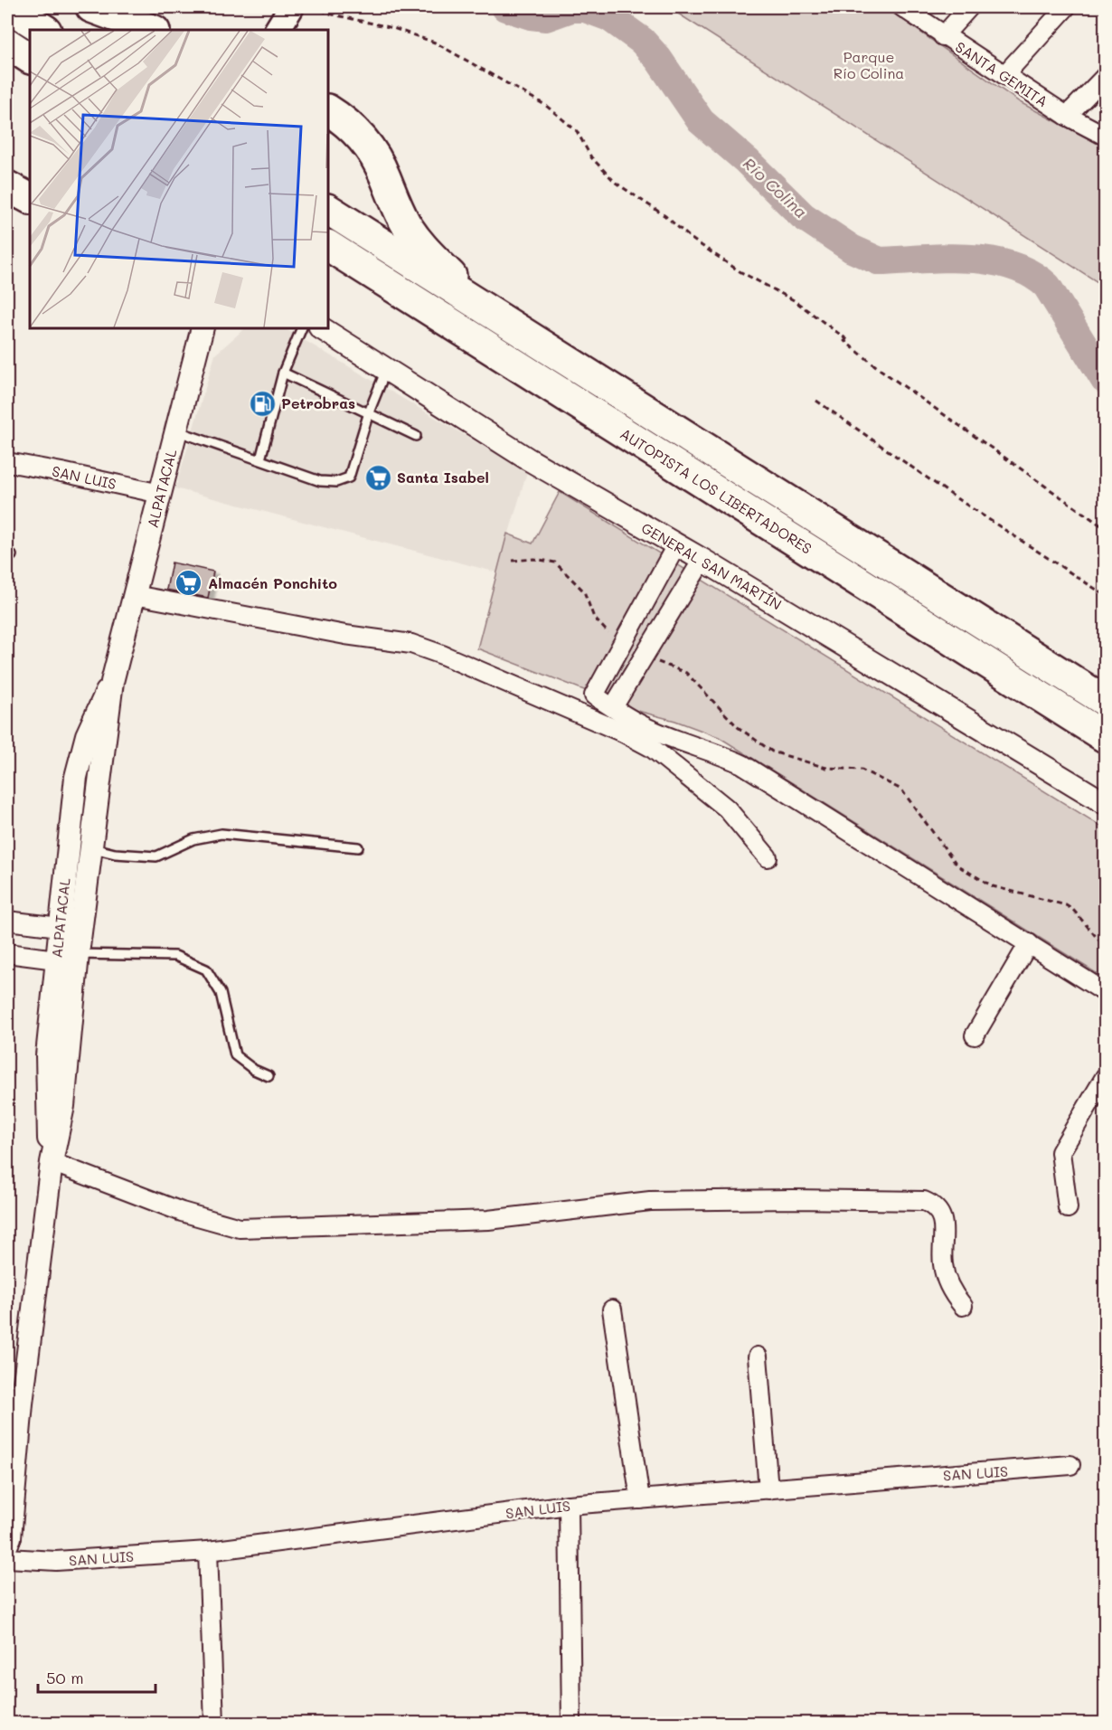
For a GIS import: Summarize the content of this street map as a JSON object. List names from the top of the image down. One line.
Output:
{"streets":{"highway":["AUTOPISTA LOS LIBERTADORES"],"street":["SANTA GEMITA","SAN LUIS","ALPATACAL","GENERAL SAN MARTÍN"]},"crossings":[["SAN LUIS","ALPATACAL"]],"water":["Río Colina"],"parks":["Parque Río Colina"],"places":{"fuel station":["Petrobras"],"supermarket":["Santa Isabel","Almacén Ponchito"]},"scale_bar":"50 m"}
